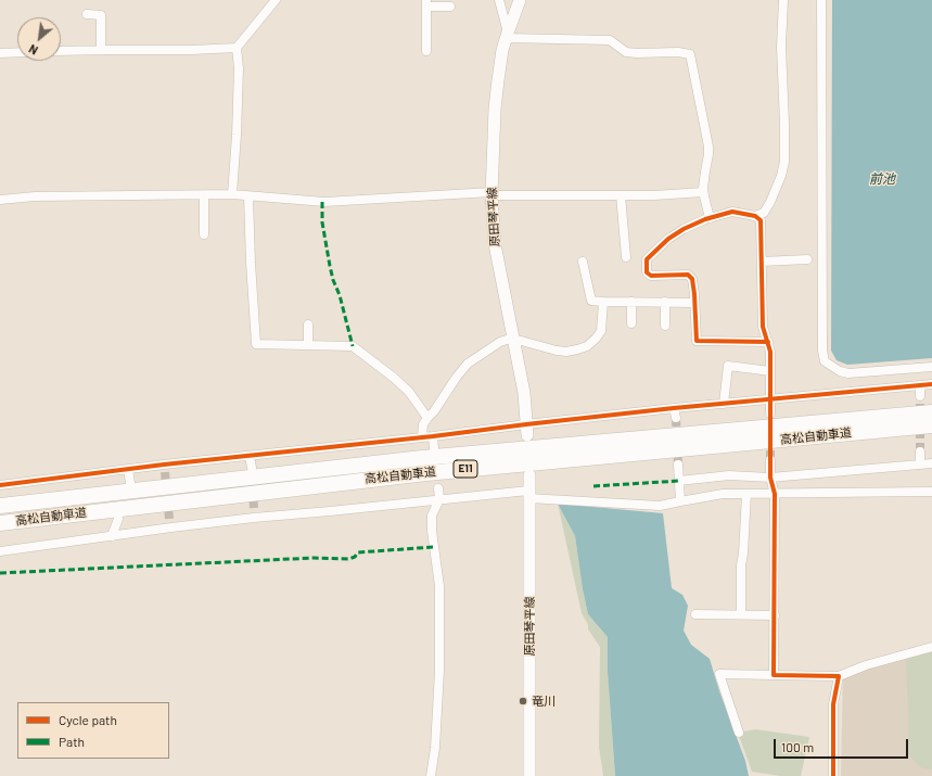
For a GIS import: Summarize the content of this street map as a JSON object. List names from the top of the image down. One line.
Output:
{"streets":{"highway":["高松自動車道","E11"],"main road":["原田琴平線"]},"water":["前池"],"places":["竜川"],"legend":["Cycle path","Path"],"scale_bar":"100 m","north":"bottom left"}
